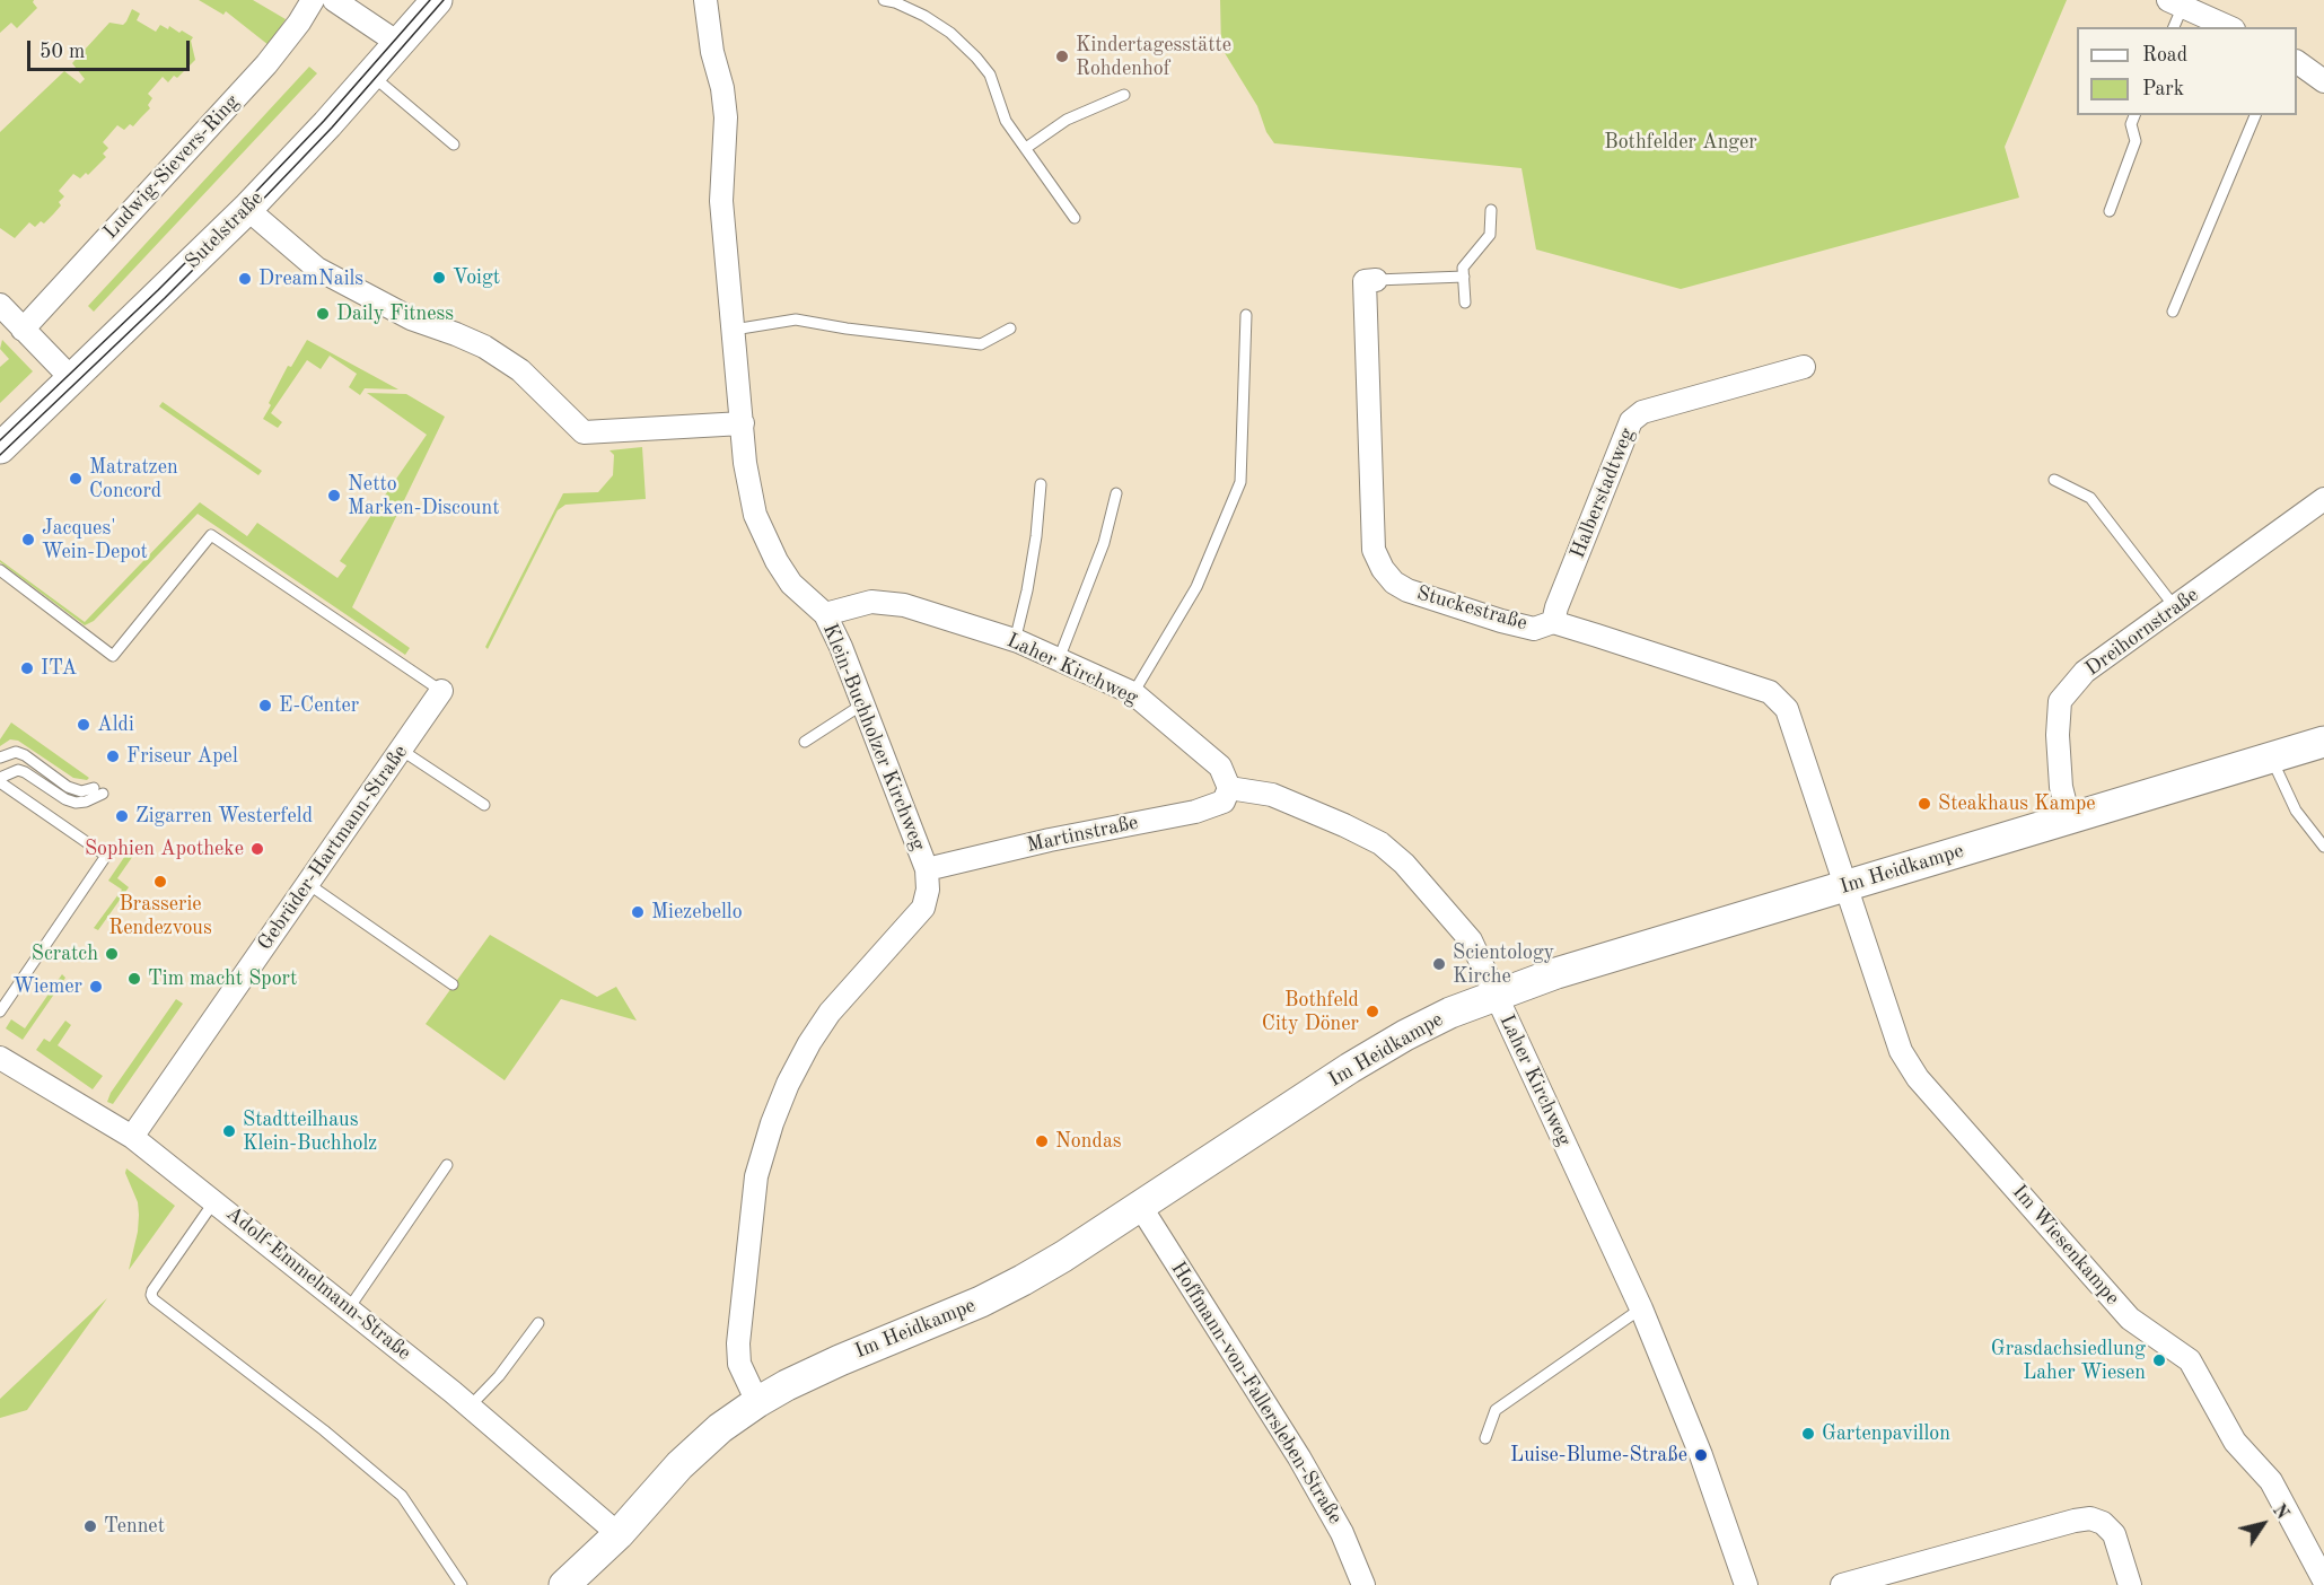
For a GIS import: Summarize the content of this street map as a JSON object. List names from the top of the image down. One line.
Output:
{"streets":{"street":["Ludwig-Sievers-Ring","Sutelstraße","Halberstadtweg","Stuckestraße","Dreihornstraße","Laher Kirchweg","Klein-Buchholzer Kirchweg","Martinstraße","Gebrüder-Hartmann-Straße","Im Heidkampe","Im Wiesenkampe","Adolf-Emmelmann-Straße","Hoffmann-von-Fallersleben-Straße"]},"crossings":[["Halberstadtweg","Stuckestraße"],["Stuckestraße","Im Heidkampe"],["Stuckestraße","Im Wiesenkampe"],["Dreihornstraße","Im Heidkampe"],["Laher Kirchweg","Klein-Buchholzer Kirchweg"],["Laher Kirchweg","Martinstraße"],["Laher Kirchweg","Im Heidkampe"],["Klein-Buchholzer Kirchweg","Martinstraße"],["Klein-Buchholzer Kirchweg","Im Heidkampe"],["Gebrüder-Hartmann-Straße","Adolf-Emmelmann-Straße"],["Im Heidkampe","Im Wiesenkampe"],["Im Heidkampe","Adolf-Emmelmann-Straße"],["Im Heidkampe","Hoffmann-von-Fallersleben-Straße"]],"parks":["Bothfelder Anger"],"places":["Kindertagesstätte Rohdenhof","Voigt","DreamNails","Daily Fitness","Matratzen Concord","Netto Marken-Discount","Jacques' Wein-Depot","ITA","E-Center","Aldi","Friseur Apel","Steakhaus Kampe","Zigarren Westerfeld","Sophien Apotheke","Brasserie Rendezvous","Miezebello","Scratch","Scientology Kirche","Tim macht Sport","Wiemer","Bothfeld City Döner","Stadtteilhaus Klein-Buchholz","Nondas","Grasdachsiedlung Laher Wiesen","Gartenpavillon","Luise-Blume-Straße","Tennet"],"legend":["Road","Park"],"scale_bar":"50 m","north":"top right"}
